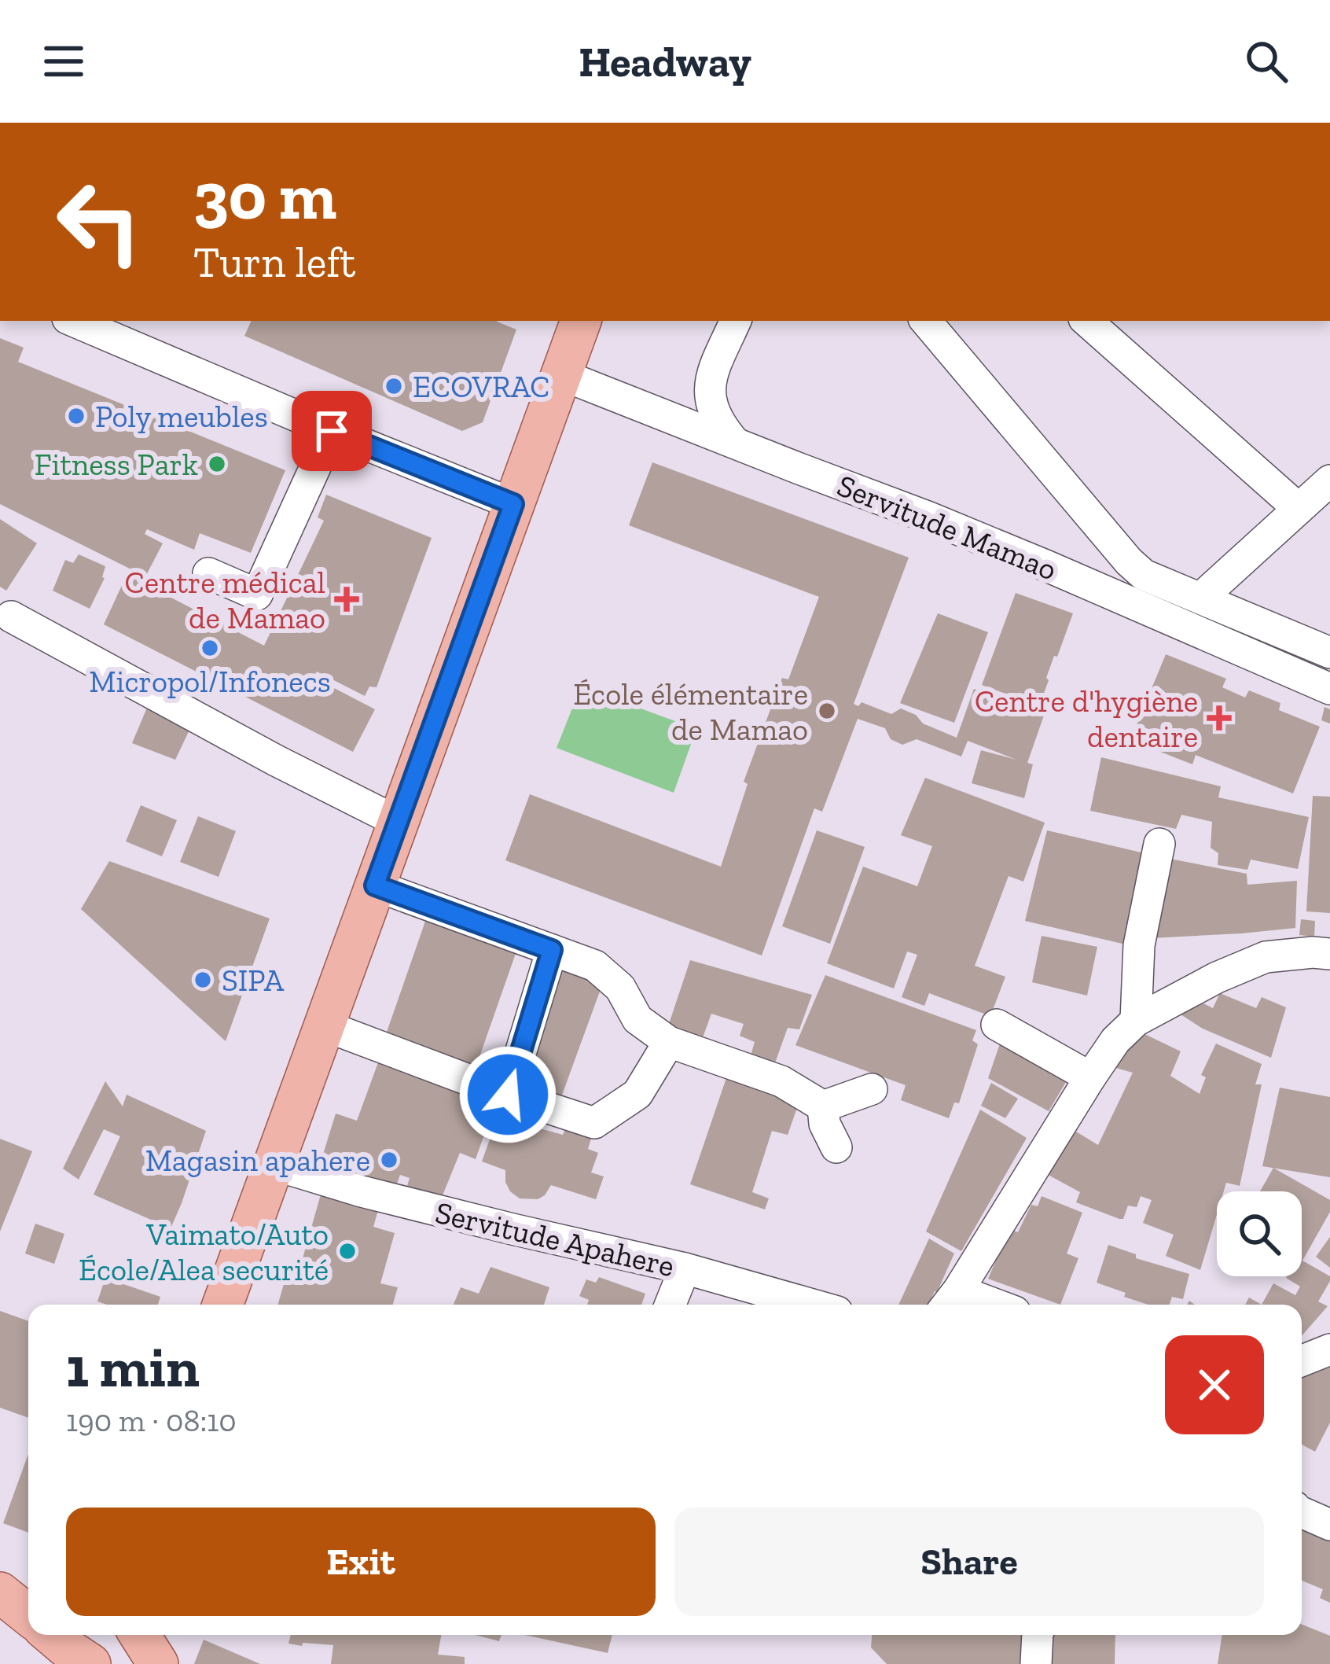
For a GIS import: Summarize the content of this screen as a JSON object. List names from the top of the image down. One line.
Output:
{"streets":{"street":["Servitude Mamao","Servitude Apahere"]},"places":{"other":["ECOVRAC","Poly meubles","Fitness Park","Micropol/Infonecs","École élémentaire de Mamao","SIPA","Magasin apahere","Vaimato/Auto École/Alea securité"],"health":["Centre médical de Mamao","Centre d'hygiène dentaire"]},"page":{"header":"Headway","turn":["30 m","Turn left"],"heading":["1 min","190 m · 08:10"],"buttons":["Exit","Share"]}}
